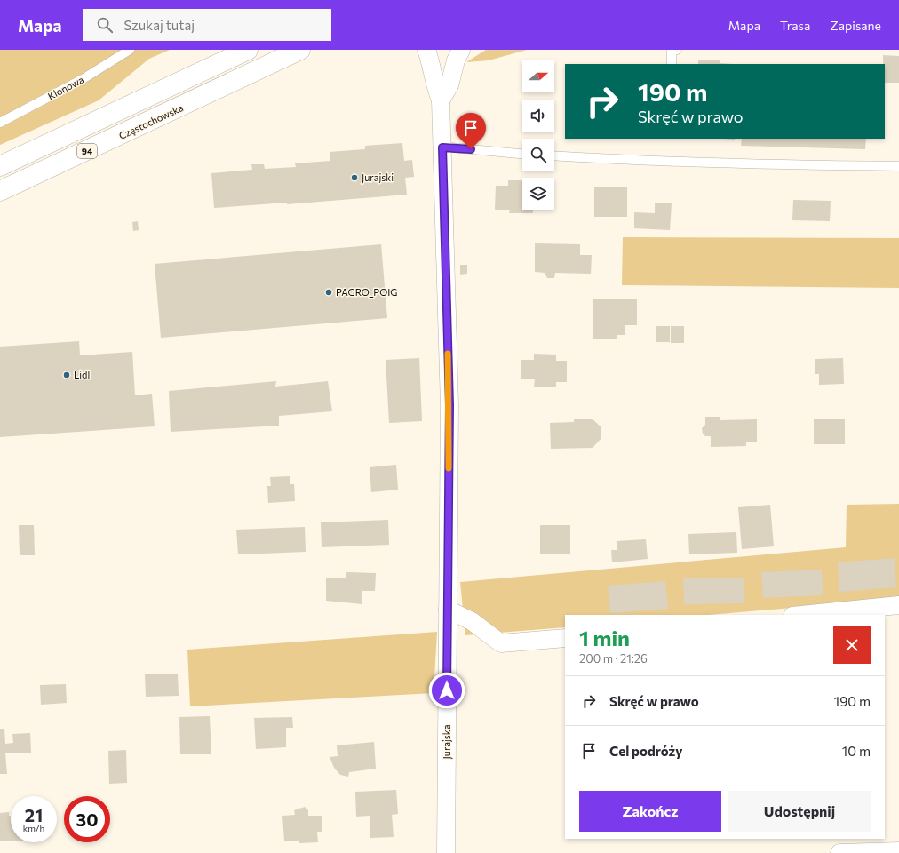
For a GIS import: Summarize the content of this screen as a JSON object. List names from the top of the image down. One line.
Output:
{"streets":{"main road":["Częstochowska","94"],"street":["Jurajska"],"lane":["Klonowa"]},"places":["Jurajski","PAGRO_POIG","Lidl"],"north":"right","page":{"header":"Mapa","search":"Szukaj tutaj","nav":["Mapa","Trasa","Zapisane"],"turn":["190 m","Skręć w prawo"],"heading":["1 min","200 m · 21:26"],"list":[{"name":"Skręć w prawo","value":"190 m"},{"name":"Cel podróży","value":"10 m"}],"buttons":["Zakończ","Udostępnij"],"speed":"21 km/h","limit":"30"}}
